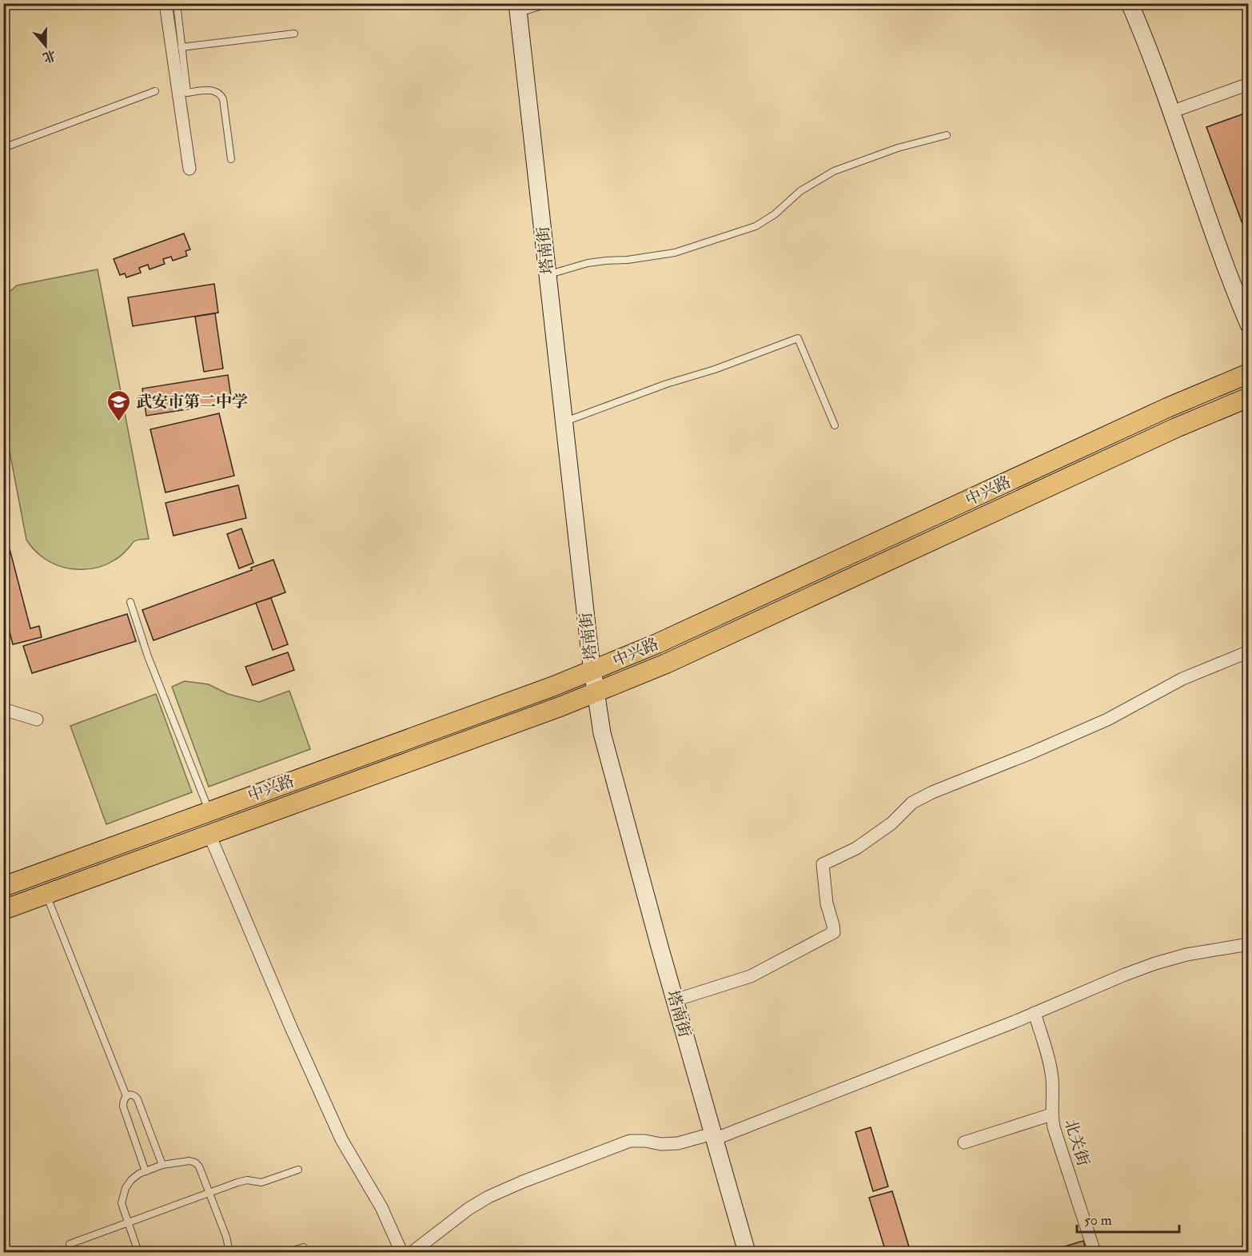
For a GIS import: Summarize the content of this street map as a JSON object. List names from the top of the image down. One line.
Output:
{"streets":{"main road":["中兴路"],"street":["塔南街","北关街"]},"crossings":[["塔南街","中兴路"]],"places":{"school or university":["武安市第二中学"]},"scale_bar":"50 m","north":"bottom"}
